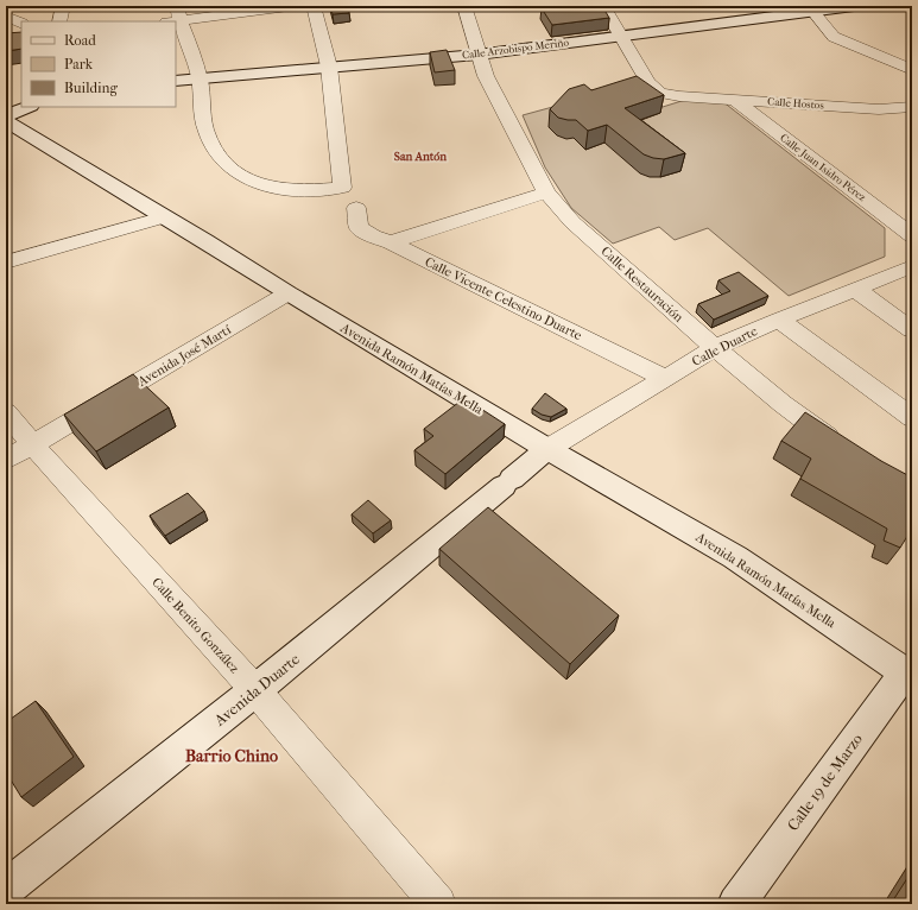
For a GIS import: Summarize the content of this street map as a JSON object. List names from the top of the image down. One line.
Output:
{"streets":{"main road":["Calle Arzobispo Meriño","Avenida Ramón Matías Mella","Avenida Duarte","Calle 19 de Marzo"],"street":["Calle Hostos","Calle Juan Isidro Pérez","Calle Restauración","Calle Vicente Celestino Duarte","Calle Duarte","Avenida José Martí","Calle Benito González"]},"crossings":[["Calle Arzobispo Meriño","Calle Hostos"],["Calle Arzobispo Meriño","Calle Restauración"],["Calle Hostos","Calle Juan Isidro Pérez"],["Calle Restauración","Calle Duarte"],["Calle Vicente Celestino Duarte","Calle Duarte"],["Calle Duarte","Avenida Ramón Matías Mella"],["Calle Duarte","Avenida Duarte"],["Avenida José Martí","Avenida Ramón Matías Mella"],["Avenida José Martí","Calle Benito González"],["Avenida Ramón Matías Mella","Avenida Duarte"],["Avenida Ramón Matías Mella","Calle 19 de Marzo"],["Calle Benito González","Avenida Duarte"]],"districts":["San Antón","Barrio Chino"],"legend":["Road","Park","Building"]}
